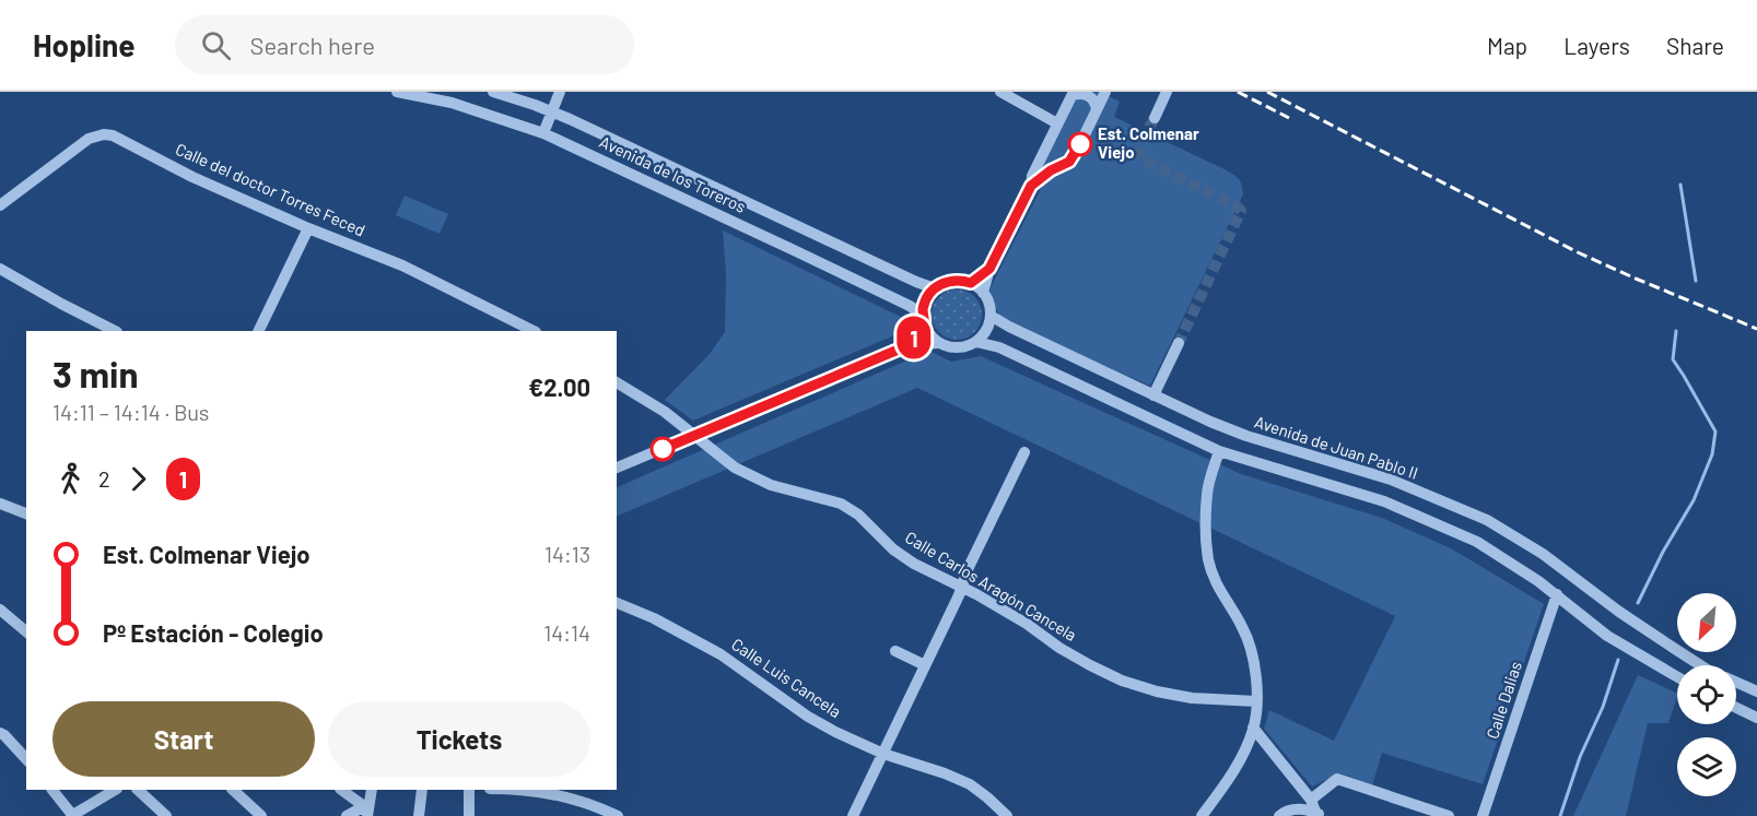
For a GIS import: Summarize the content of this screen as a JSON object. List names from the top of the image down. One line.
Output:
{"streets":{"street":["Avenida de los Toreros","Calle del doctor Torres Feced","Avenida de Juan Pablo II","Calle Carlos Aragón Cancela","Calle Luis Cancela","Calle Dalias"]},"crossings":[["Avenida de los Toreros","Avenida de Juan Pablo II"]],"places":["Est. Colmenar Viejo"],"lines":["bus line 1"],"north":"bottom left","page":{"header":"Hopline","search":"Search here","nav":["Map","Layers","Share"],"on_map":"1","heading":["3 min","14:11 – 14:14 · Bus","€2.00"],"legs":["2","1"],"list":[{"name":"Est. Colmenar Viejo","value":"14:13"},{"name":"Pº Estación - Colegio","value":"14:14"}],"buttons":["Start","Tickets"]}}
